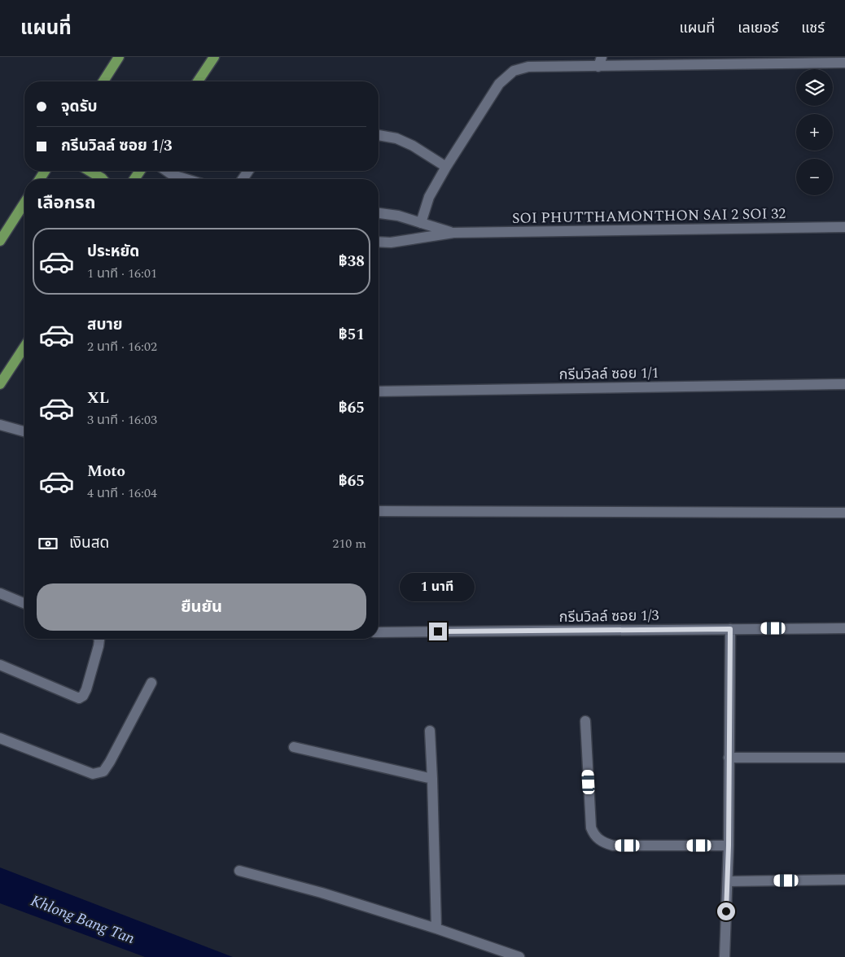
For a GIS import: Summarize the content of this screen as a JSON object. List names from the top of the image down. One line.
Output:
{"streets":{"street":["SOI PHUTTHAMONTHON SAI 2 SOI 32","กรีนวิลล์ ซอย 1/1","กรีนวิลล์ ซอย 1/3"]},"water":["Khlong Bang Tan"],"page":{"header":"แผนที่","nav":["แผนที่","เลเยอร์","แชร์"],"map_buttons":["+","−"],"banner":["จุดรับ","กรีนวิลล์ ซอย 1/3"],"heading":"เลือกรถ","list":[{"name":"ประหยัด","note":"1 นาที · 16:01","value":"฿38"},{"name":"สบาย","note":"2 นาที · 16:02","value":"฿51"},{"name":"XL","note":"3 นาที · 16:03","value":"฿65"},{"name":"Moto","note":"4 นาที · 16:04","value":"฿65"}],"pay":["เงินสด","210 m"],"bubble":"1 นาที","buttons":"ยืนยัน"}}
